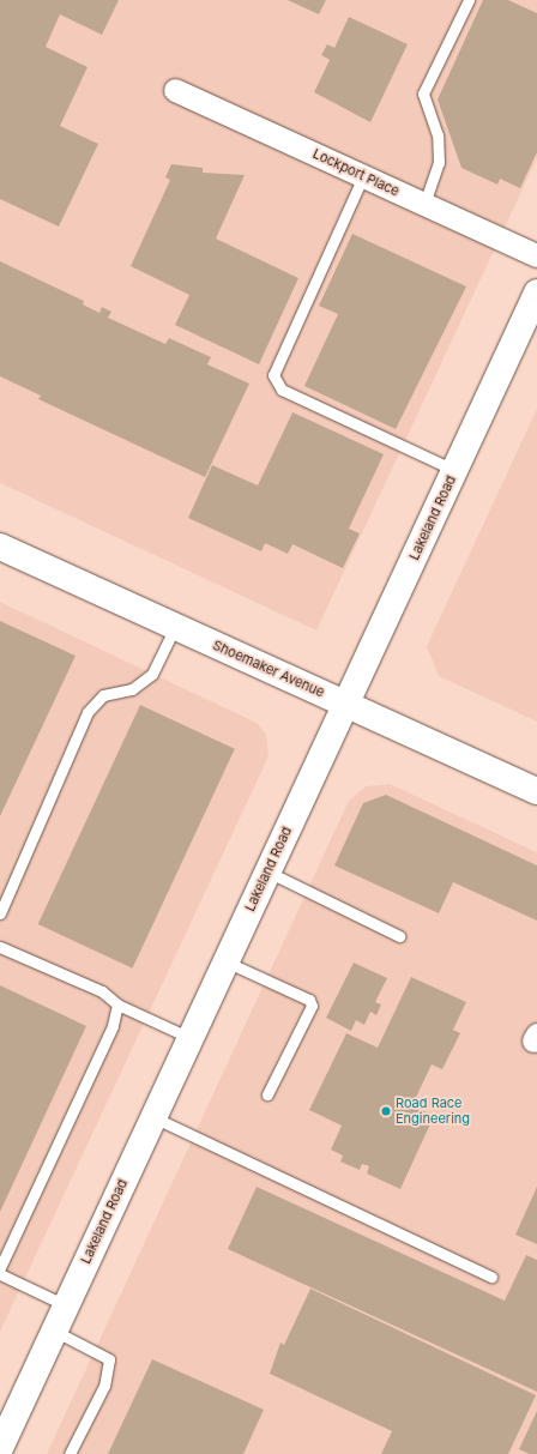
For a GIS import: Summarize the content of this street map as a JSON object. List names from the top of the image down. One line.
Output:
{"streets":{"street":["Lockport Place","Lakeland Road","Shoemaker Avenue"]},"crossings":[["Lakeland Road","Shoemaker Avenue"]],"places":["Road Race Engineering"]}
